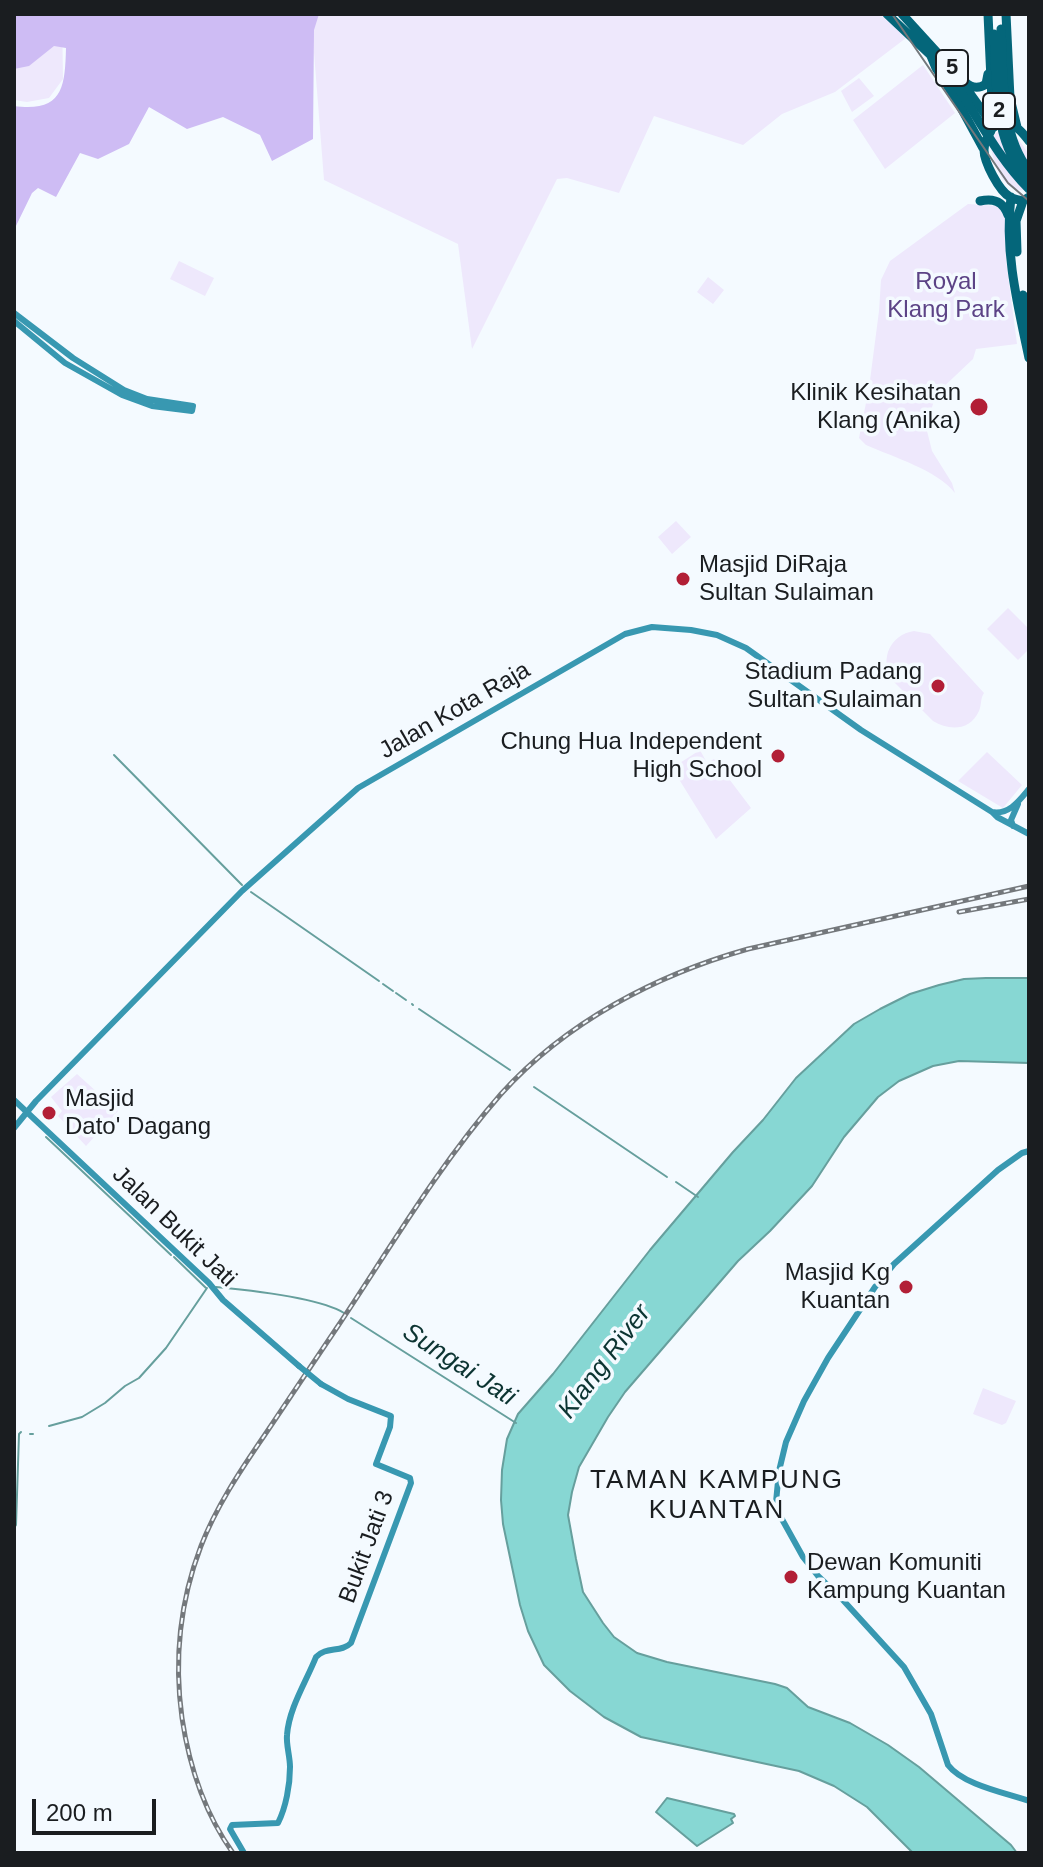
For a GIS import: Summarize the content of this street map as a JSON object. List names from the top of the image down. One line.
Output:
{"streets":{"highway":["5","2"],"street":["Jalan Kota Raja","Jalan Bukit Jati","Bukit Jati 3"]},"crossings":[["Jalan Kota Raja","Jalan Bukit Jati"],["Jalan Bukit Jati","Bukit Jati 3"]],"districts":["TAMAN KAMPUNG KUANTAN"],"water":["Klang River","Sungai Jati"],"parks":["Royal Klang Park"],"places":["Klinik Kesihatan Klang (Anika)","Masjid DiRaja Sultan Sulaiman","Stadium Padang Sultan Sulaiman","Chung Hua Independent High School","Masjid Dato' Dagang","Masjid Kg Kuantan","Dewan Komuniti Kampung Kuantan"],"scale_bar":"200 m"}
